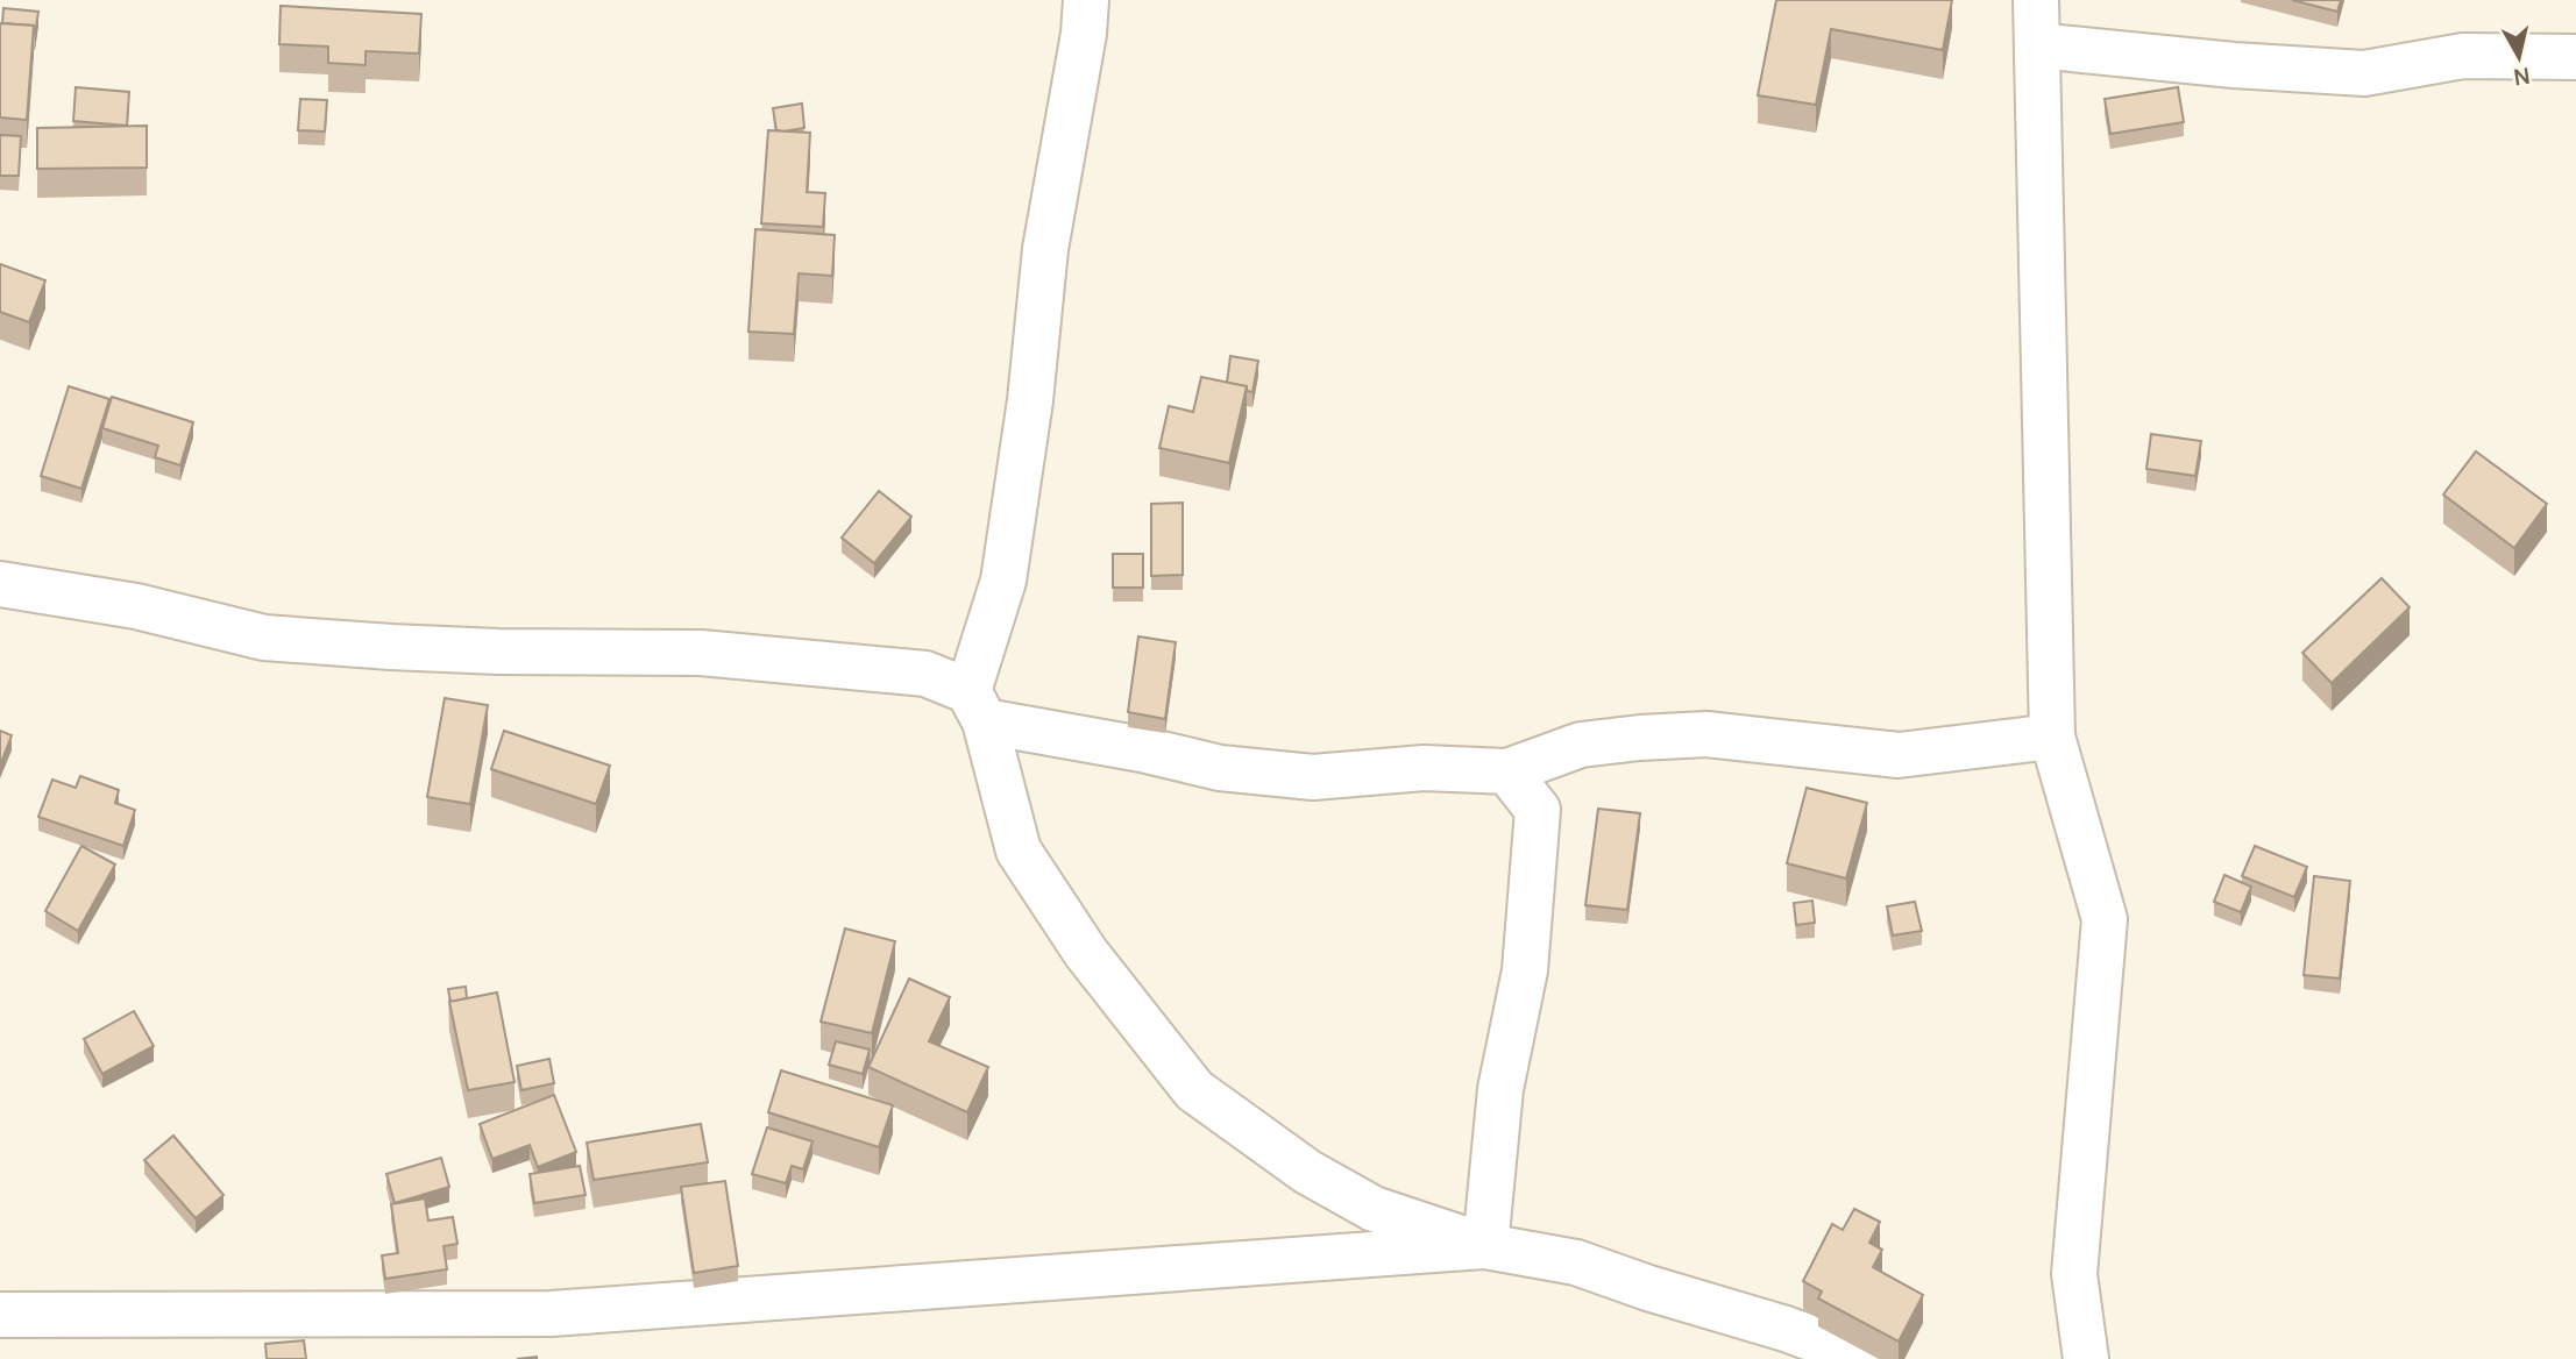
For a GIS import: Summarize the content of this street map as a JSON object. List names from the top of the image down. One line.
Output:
{"north":"bottom"}
